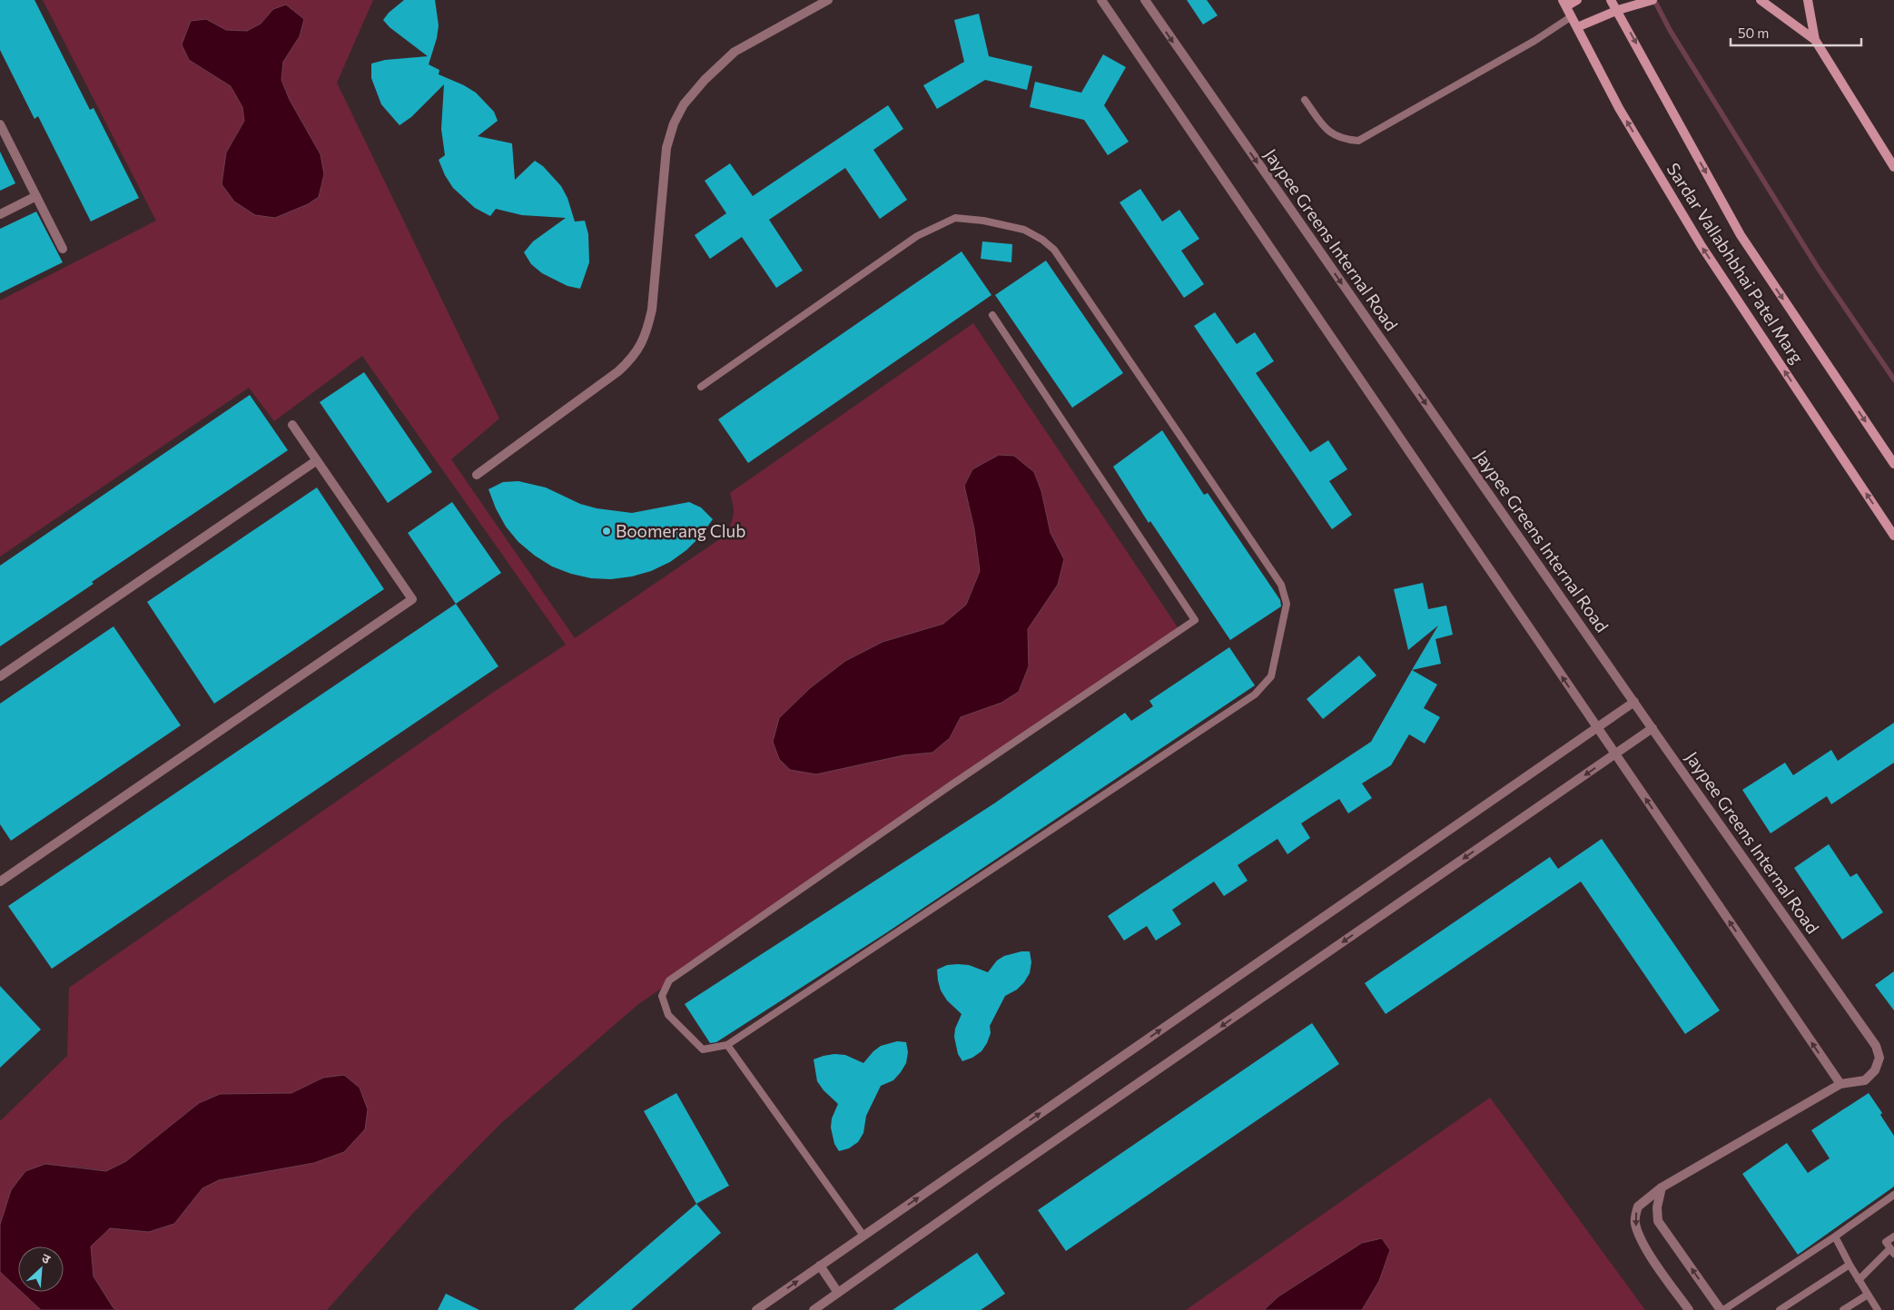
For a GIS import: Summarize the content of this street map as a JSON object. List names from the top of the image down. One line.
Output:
{"streets":{"street":["Jaypee Greens Internal Road","Sardar Vallabhbhai Patel Marg"]},"places":["Boomerang Club"],"scale_bar":"50 m","north":"top right"}
